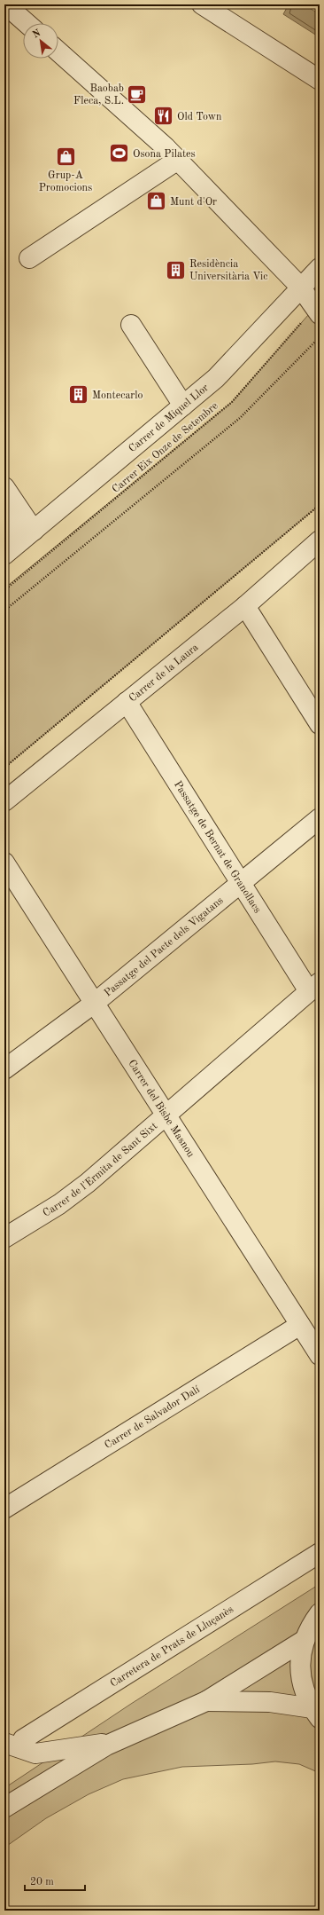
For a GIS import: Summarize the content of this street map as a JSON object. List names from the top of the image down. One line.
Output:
{"streets":{"street":["Carrer de Miquel Llor","Carrer de la Laura","Passatge de Bernat de Granollacs","Passatge del Pacte dels Vigatans","Carrer del Bisbe Masnou","Carrer de l'Ermita de Sant Sixt","Carrer de Salvador Dalí","Carretera de Prats de Lluçanès"],"path":["Carrer Eix Onze de Setembre"]},"crossings":[["Carrer de la Laura","Passatge de Bernat de Granollacs"],["Passatge de Bernat de Granollacs","Passatge del Pacte dels Vigatans"],["Passatge de Bernat de Granollacs","Carrer de l'Ermita de Sant Sixt"],["Passatge del Pacte dels Vigatans","Carrer del Bisbe Masnou"],["Carrer del Bisbe Masnou","Carrer de l'Ermita de Sant Sixt"],["Carrer del Bisbe Masnou","Carrer de Salvador Dalí"]],"places":{"cafe":["Baobab Fleca, S.L."],"restaurant":["Old Town"],"sports":["Osona Pilates"],"shop":["Grup-A Promocions","Munt d'Or"],"building":["Residència Universitària Vic","Montecarlo"]},"scale_bar":"20 m","north":"top left"}
